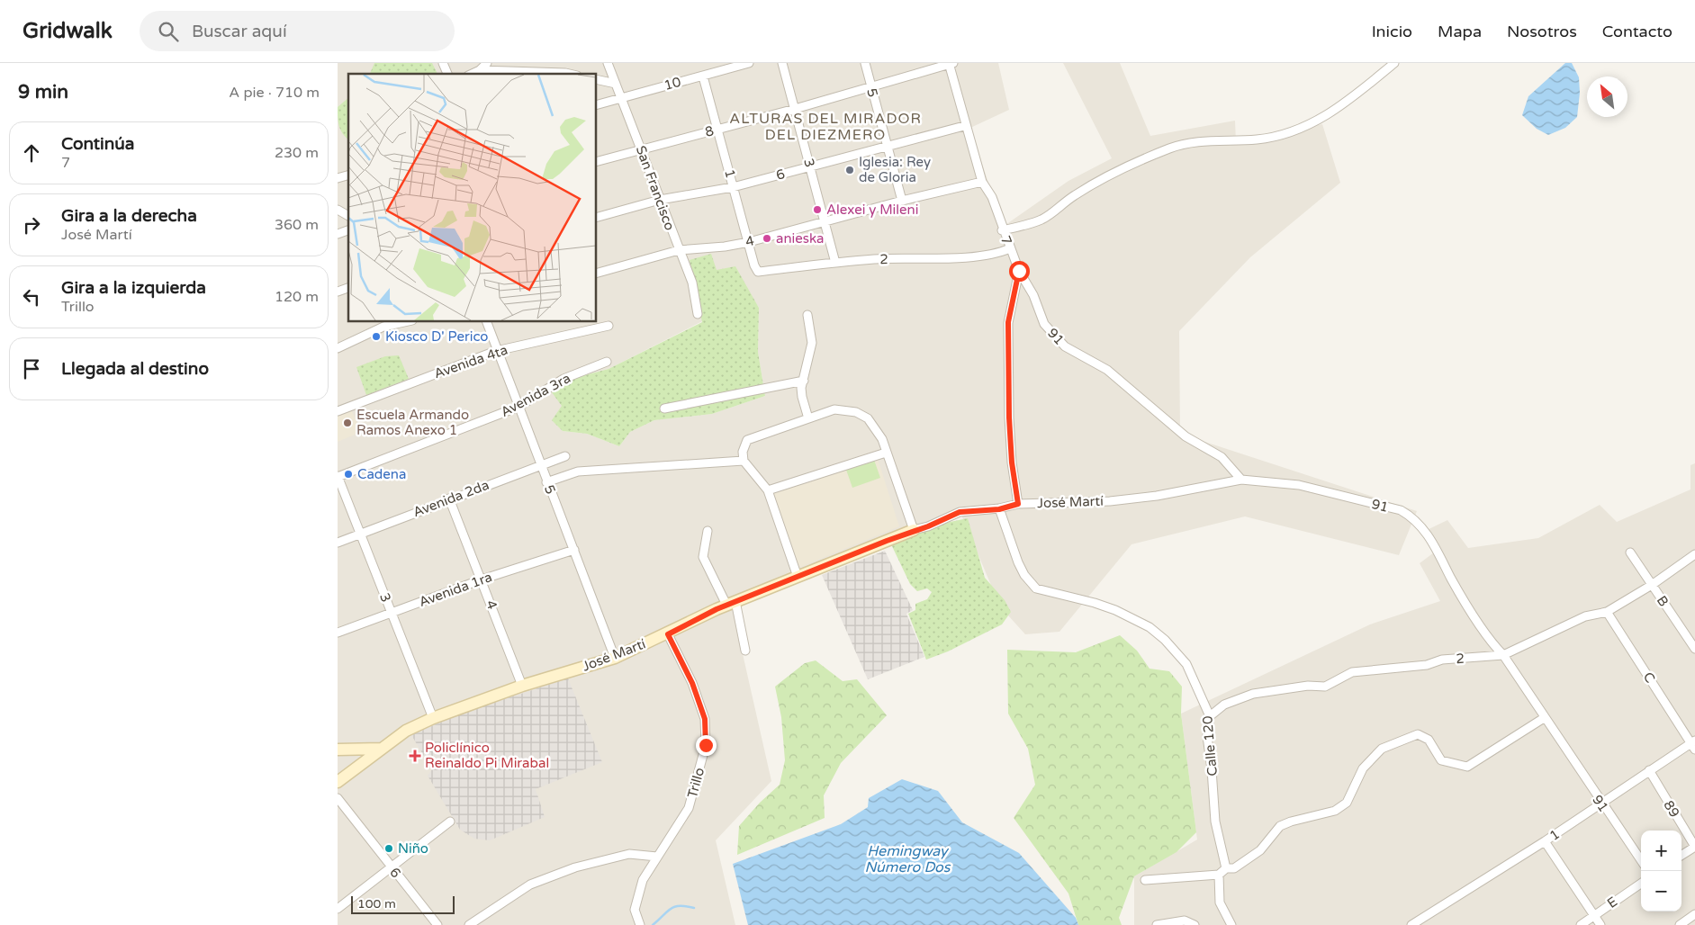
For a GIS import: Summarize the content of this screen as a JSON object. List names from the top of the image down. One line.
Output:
{"streets":{"street":["10","5","8","3","1","6","San Francisco","7","4","2","91","Avenida 4ta","Avenida 3ra","Avenida 2da","José Martí","Avenida 1ra","B","C","Calle 120","Trillo","89","E"]},"crossings":[["10","1"],["10","San Francisco"],["5","8"],["5","6"],["5","4"],["5","Avenida 4ta"],["5","Avenida 3ra"],["5","Avenida 2da"],["5","José Martí"],["5","Avenida 1ra"],["8","3"],["8","1"],["8","San Francisco"],["8","7"],["3","6"],["3","4"],["3","2"],["3","Avenida 3ra"],["3","Avenida 2da"],["3","José Martí"],["3","Avenida 1ra"],["1","6"],["1","4"],["1","2"],["1","91"],["1","C"],["1","89"],["6","San Francisco"],["6","7"],["San Francisco","4"],["7","4"],["7","2"],["7","91"],["4","Avenida 2da"],["4","José Martí"],["4","Avenida 1ra"],["2","91"],["2","B"],["2","C"],["2","Calle 120"],["91","José Martí"],["José Martí","Calle 120"],["José Martí","Trillo"]],"districts":["ALTURAS DEL MIRADOR DEL DIEZMERO"],"water":["Hemingway Número Dos"],"places":{"other":["Iglesia: Rey de Gloria","Alexei y Mileni","anieska","Kiosco D' Perico","Escuela Armando Ramos Anexo 1","Cadena","Niño"],"health":["Policlínico Reinaldo Pi Mirabal"]},"scale_bar":"100 m","north":"top left","page":{"header":"Gridwalk","search":"Buscar aquí","nav":["Inicio","Mapa","Nosotros","Contacto"],"heading":["9 min","A pie · 710 m"],"list":[["Continúa","7","230 m"],["Gira a la derecha","José Martí","360 m"],["Gira a la izquierda","Trillo","120 m"],"Llegada al destino"],"map_buttons":["+","−"],"scale":"100 m"}}
